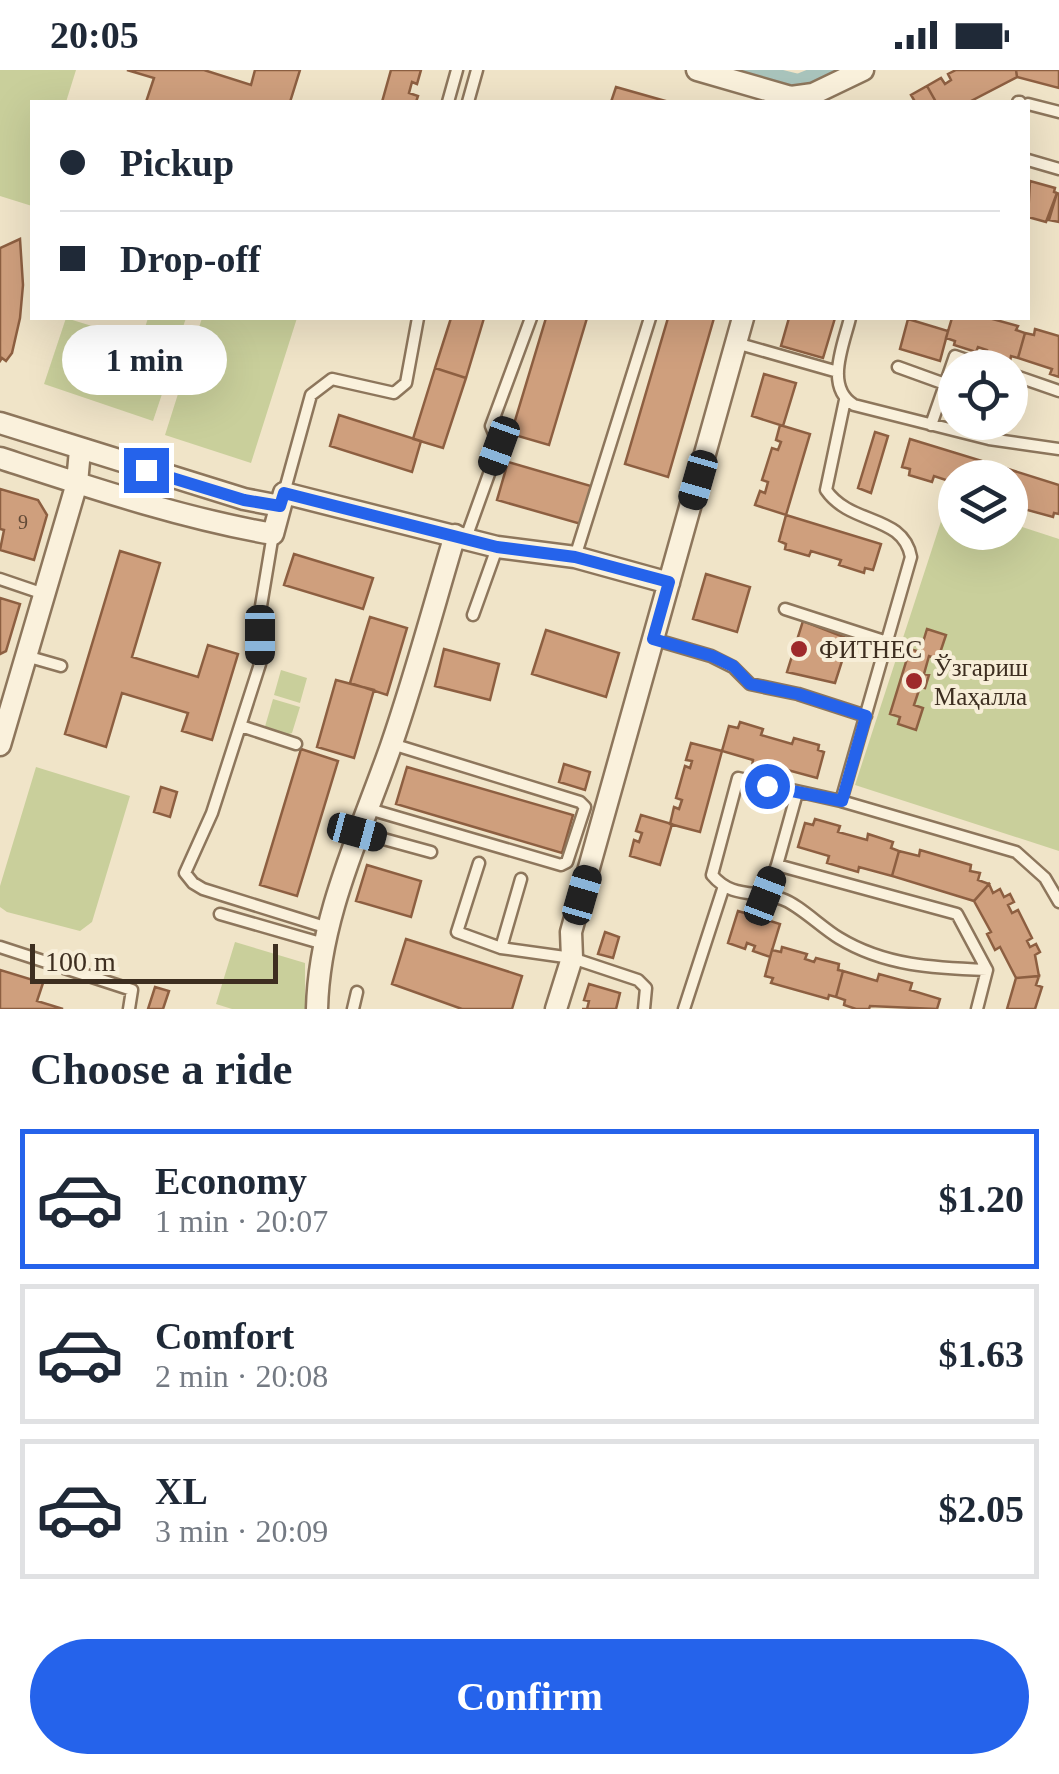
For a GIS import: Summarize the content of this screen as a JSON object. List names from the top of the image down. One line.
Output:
{"places":["ФИТНЕС","Ўзгариш Маҳалла"],"house_numbers":["9"],"scale_bar":"100 m","page":{"status":"20:05","banner":["Pickup","Drop-off"],"bubble":"1 min","scale":"100 m","heading":"Choose a ride","list":[{"name":"Economy","note":"1 min · 20:07","value":"$1.20"},{"name":"Comfort","note":"2 min · 20:08","value":"$1.63"},{"name":"XL","note":"3 min · 20:09","value":"$2.05"}],"buttons":"Confirm"}}
